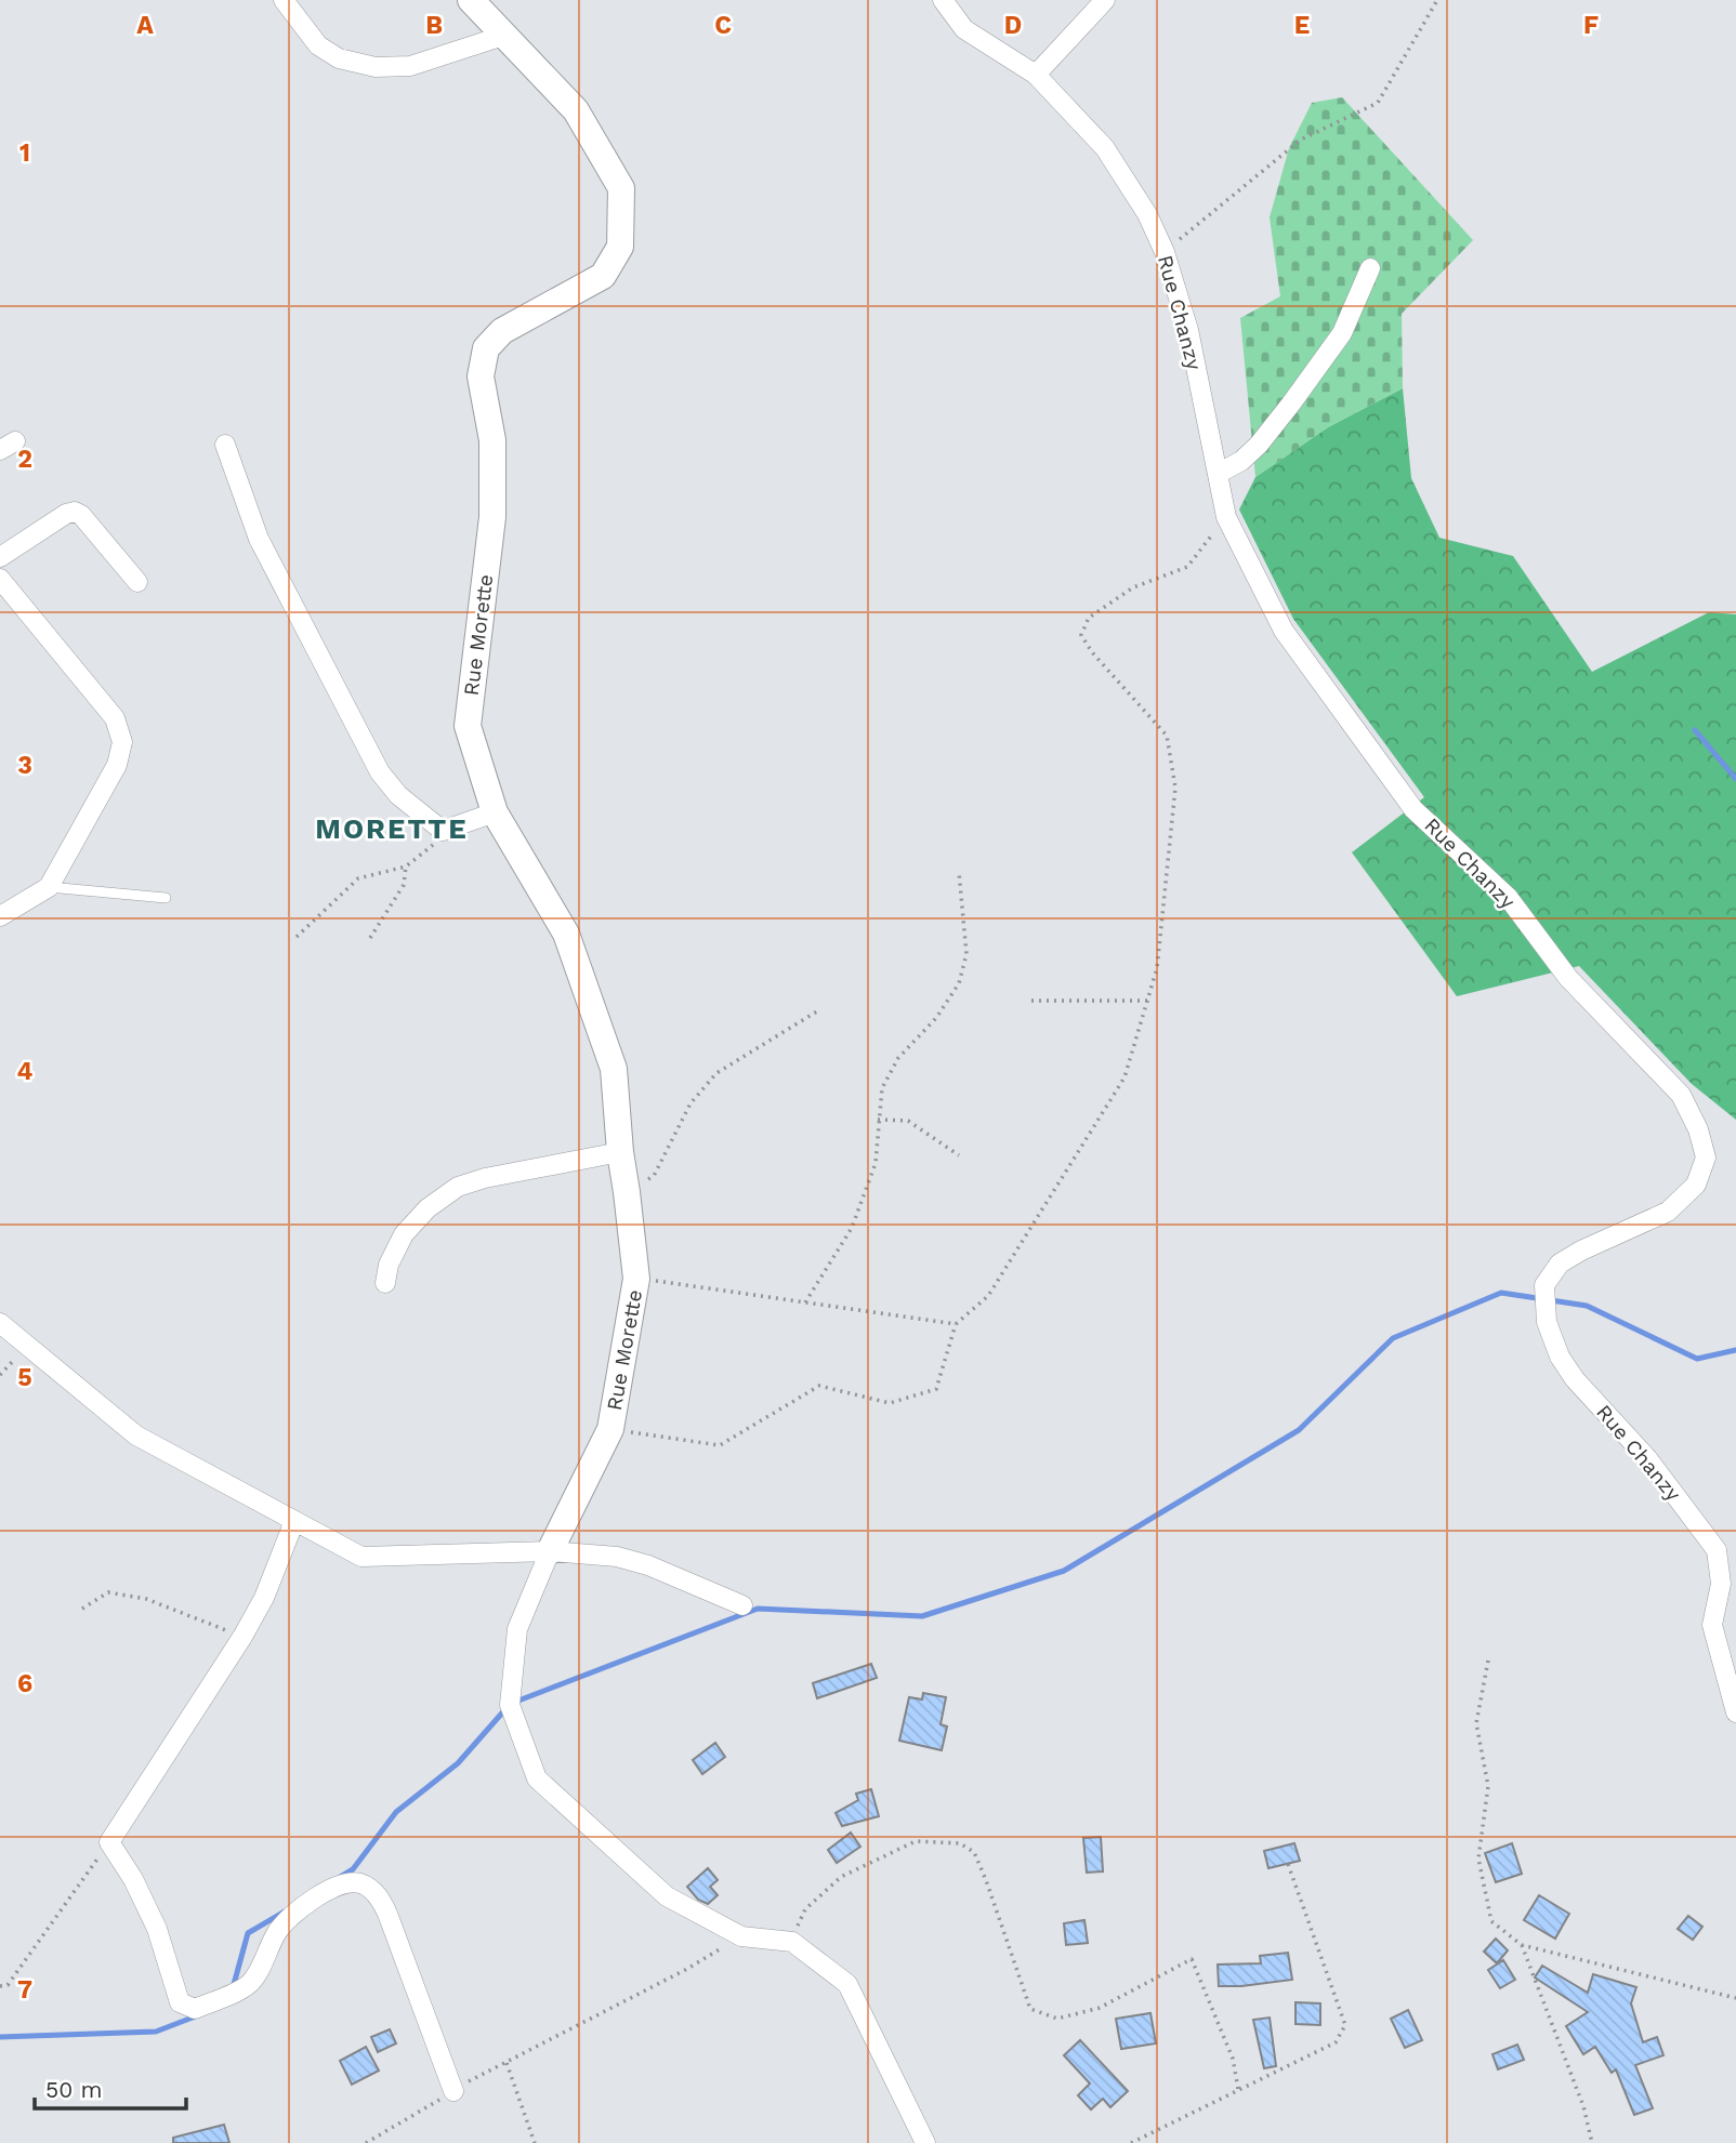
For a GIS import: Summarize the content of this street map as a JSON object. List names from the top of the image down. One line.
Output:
{"streets":{"street":["Rue Chanzy","Rue Morette"]},"districts":["MORETTE"],"scale_bar":"50 m","grid":{"columns":["A","B","C","D","E","F"],"rows":["1","2","3","4","5","6","7"]}}
